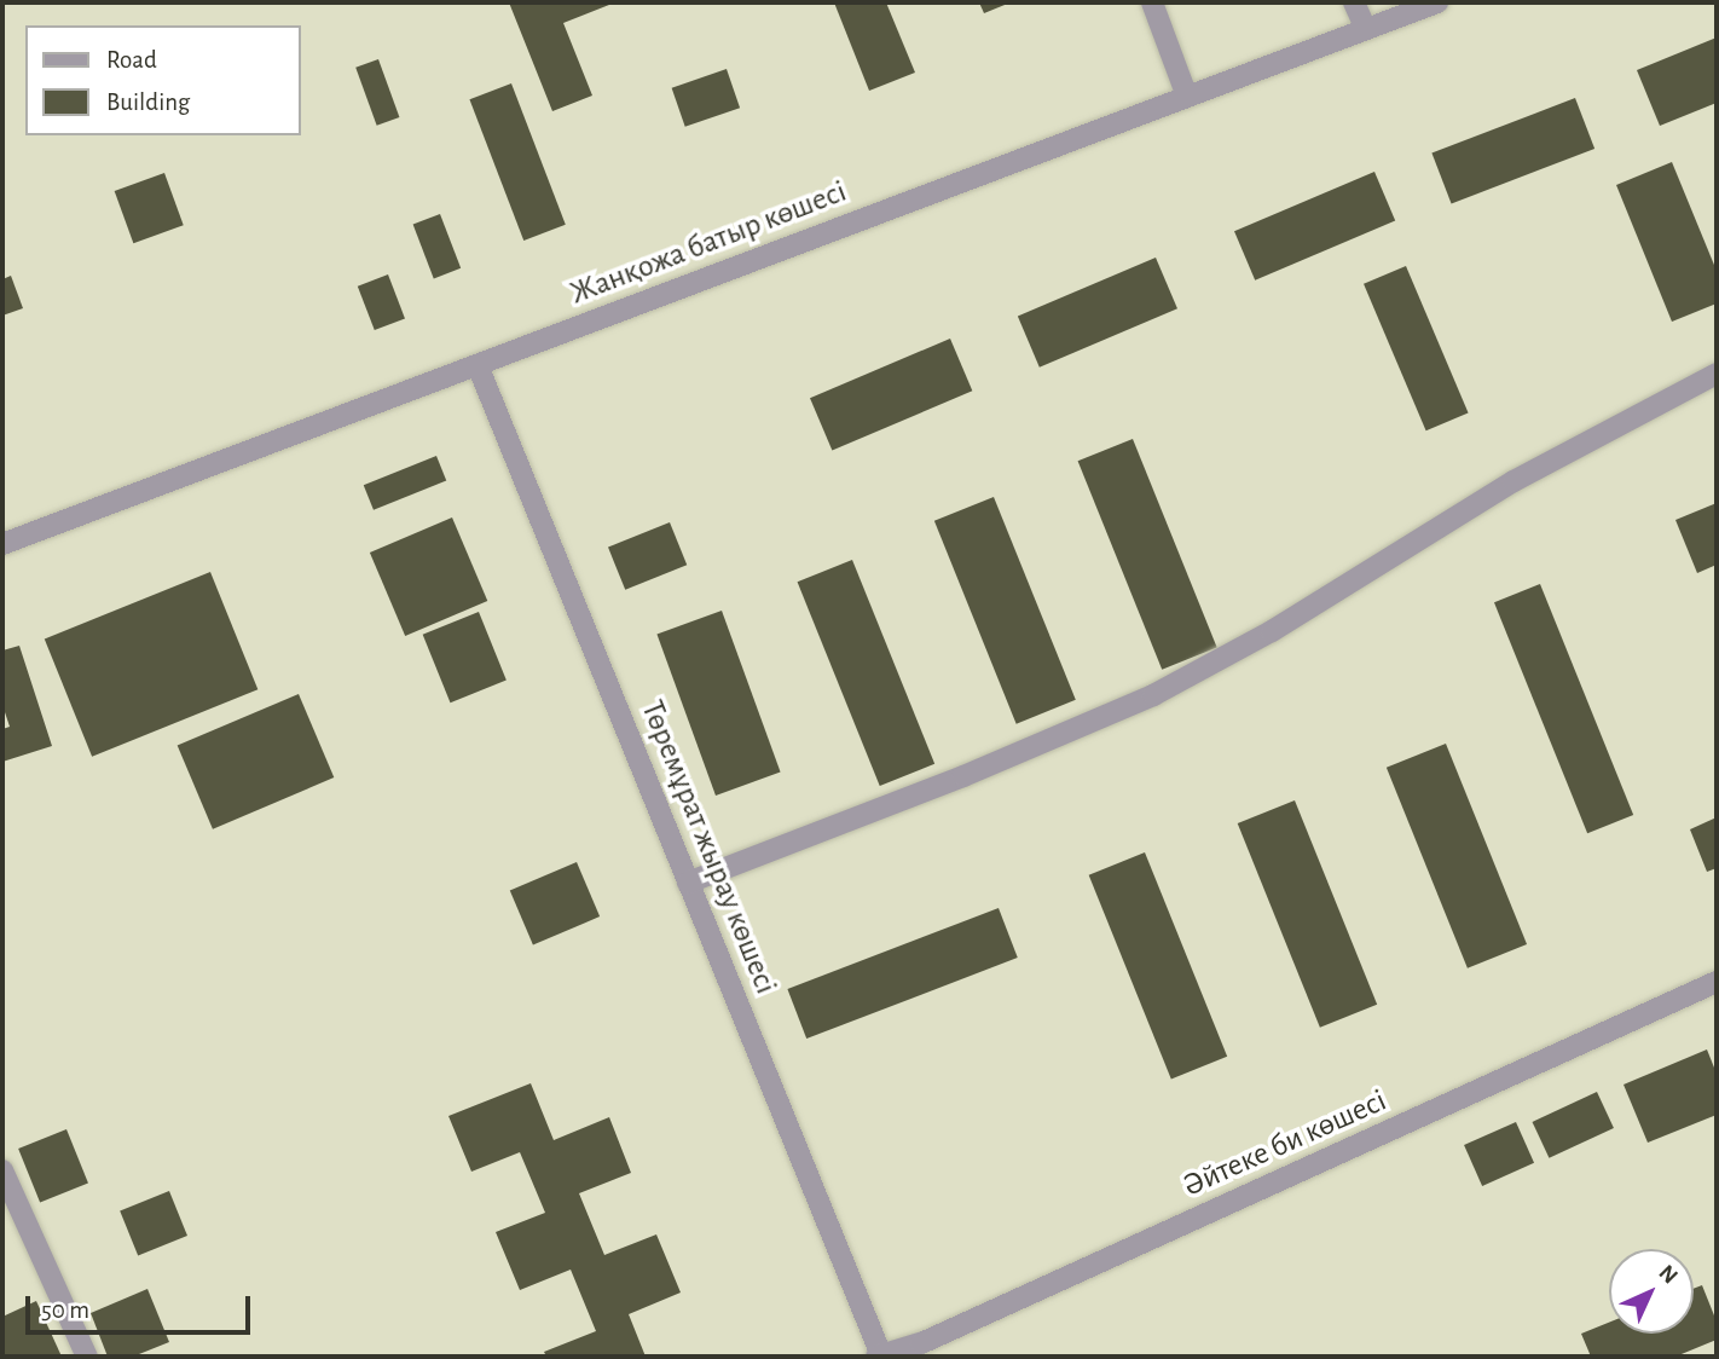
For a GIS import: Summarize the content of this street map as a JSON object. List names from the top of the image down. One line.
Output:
{"streets":{"street":["Жанқожа батыр көшесі","Төремұрат жырау көшесі","Әйтеке би көшесі"]},"crossings":[["Жанқожа батыр көшесі","Төремұрат жырау көшесі"],["Төремұрат жырау көшесі","Әйтеке би көшесі"]],"legend":["Road","Building"],"scale_bar":"50 m","north":"top right"}
